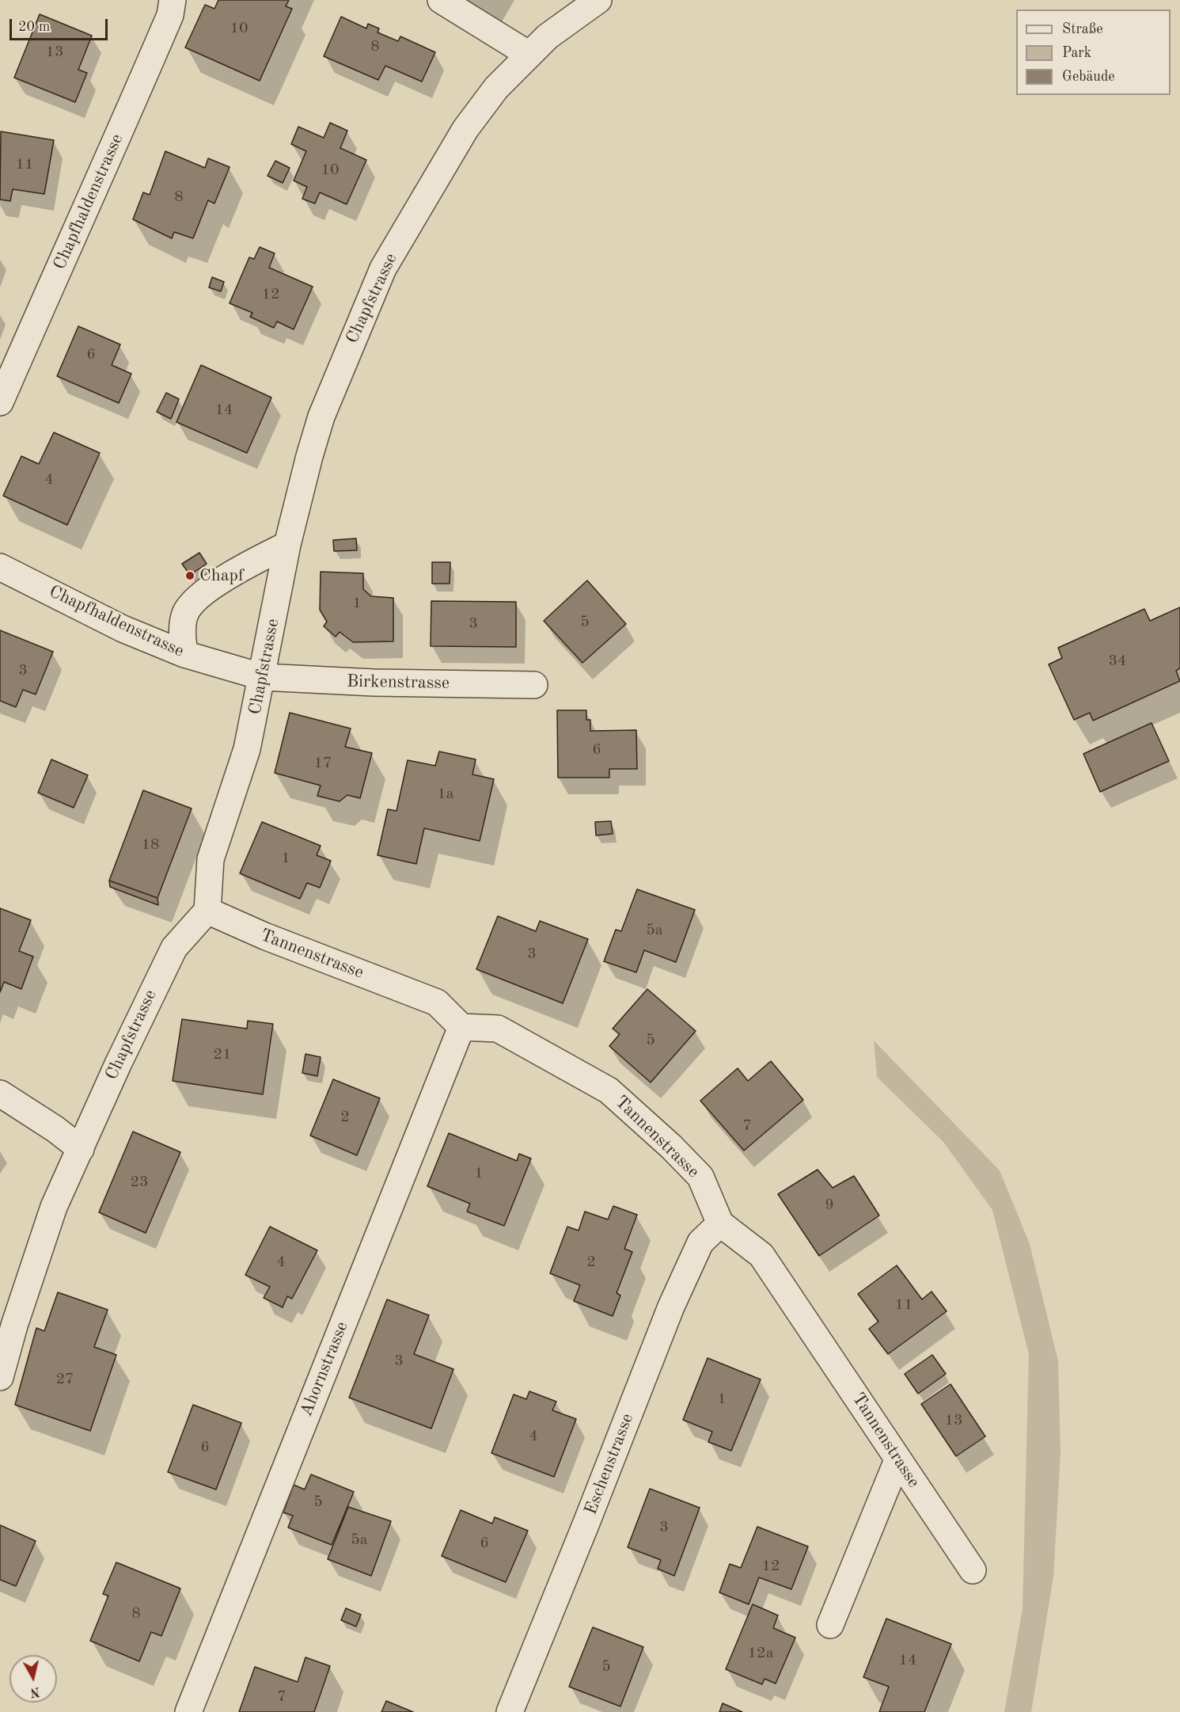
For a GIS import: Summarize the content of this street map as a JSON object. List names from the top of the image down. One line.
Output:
{"streets":{"street":["Chapfhaldenstrasse","Chapfstrasse","Birkenstrasse","Tannenstrasse","Ahornstrasse","Eschenstrasse"]},"crossings":[["Chapfhaldenstrasse","Chapfstrasse"],["Chapfhaldenstrasse","Birkenstrasse"],["Chapfstrasse","Birkenstrasse"],["Chapfstrasse","Tannenstrasse"],["Tannenstrasse","Ahornstrasse"],["Tannenstrasse","Eschenstrasse"]],"places":["Chapf"],"house_numbers":["10","8","13","11","10","8","12","6","14","4","1","5","3","34","3","6","17","1a","18","1","5a","3","5","21","2","7","1","23","9","4","2","11","3","27","1","13","4","6","5","3","5a","6","12","8","12a","14","5","7"],"legend":["Straße","Park","Gebäude"],"scale_bar":"20 m","north":"bottom"}
